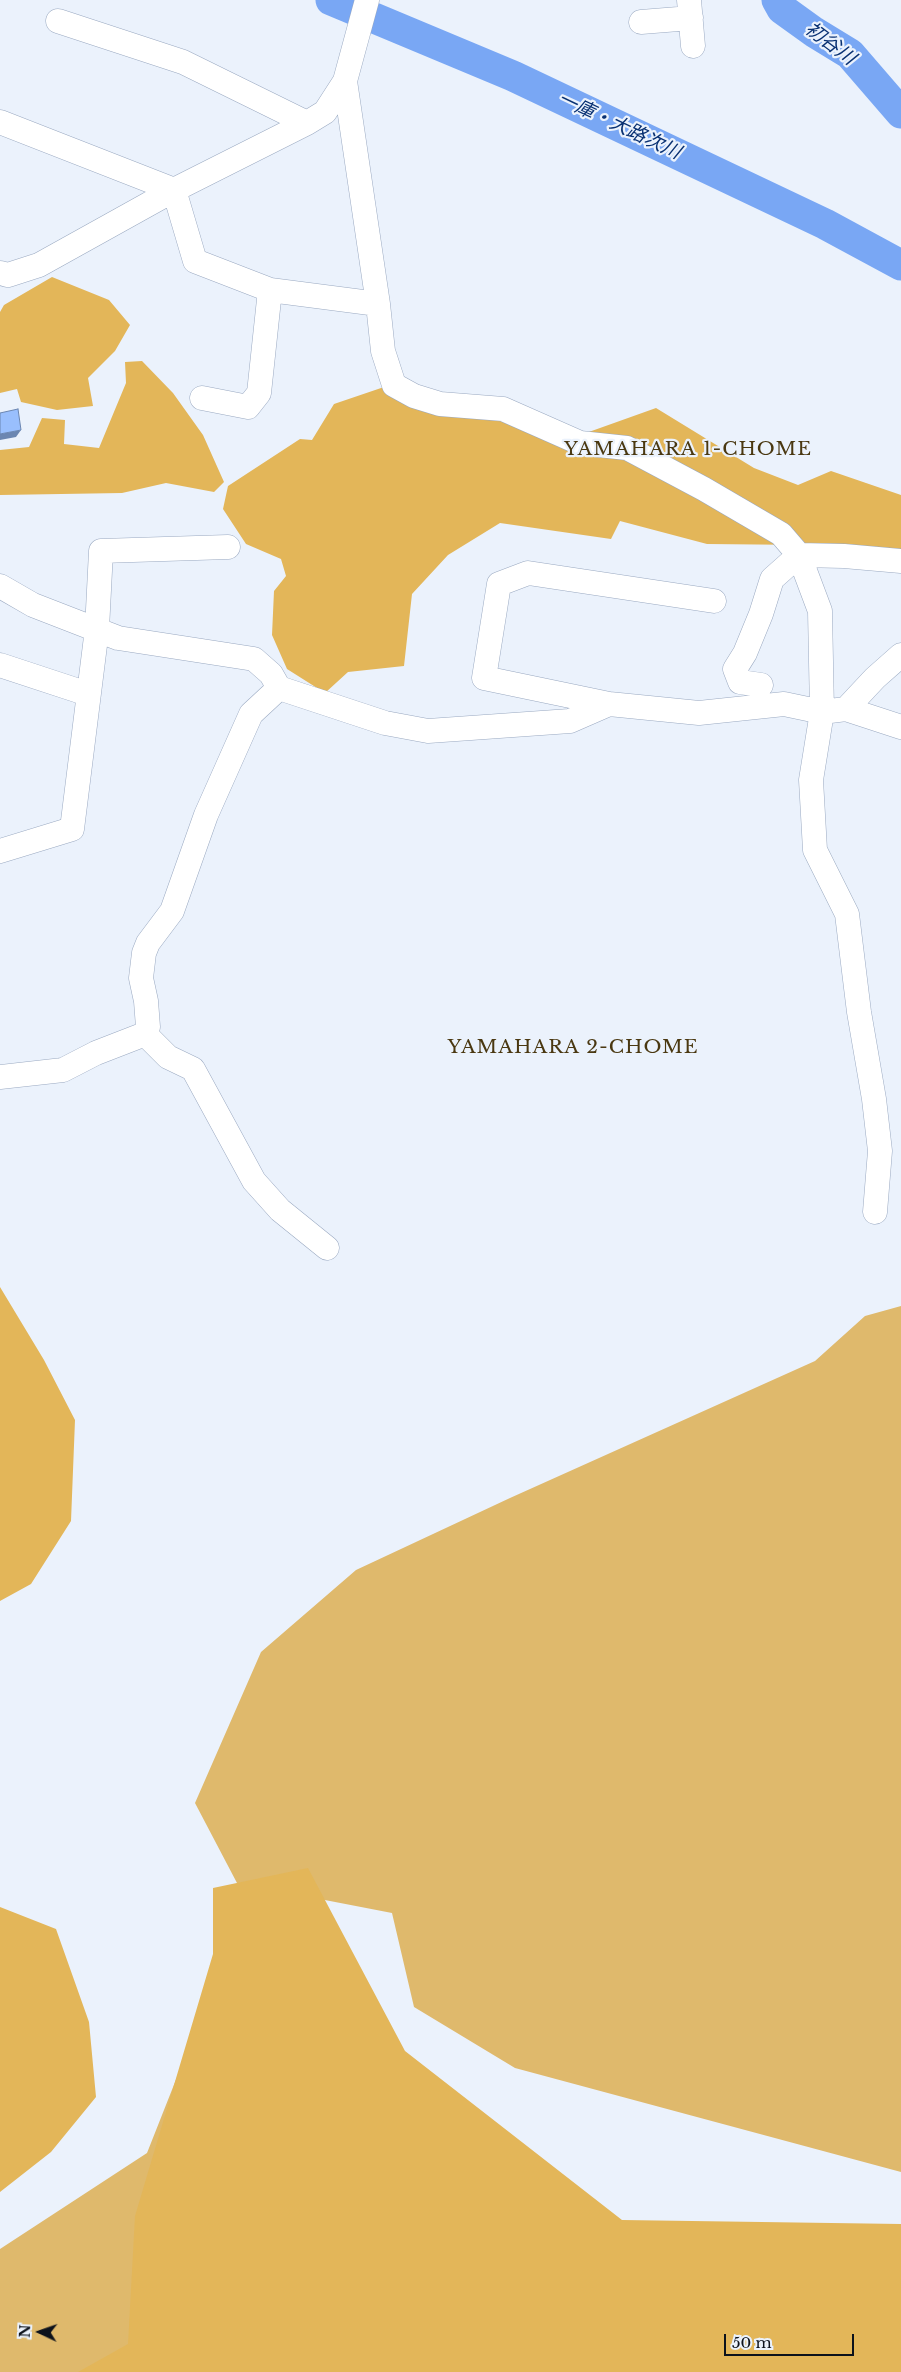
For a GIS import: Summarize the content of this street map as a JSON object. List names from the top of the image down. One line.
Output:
{"districts":["YAMAHARA 1-CHOME","YAMAHARA 2-CHOME"],"water":["初谷川","一庫・大路次川"],"scale_bar":"50 m","north":"left"}
